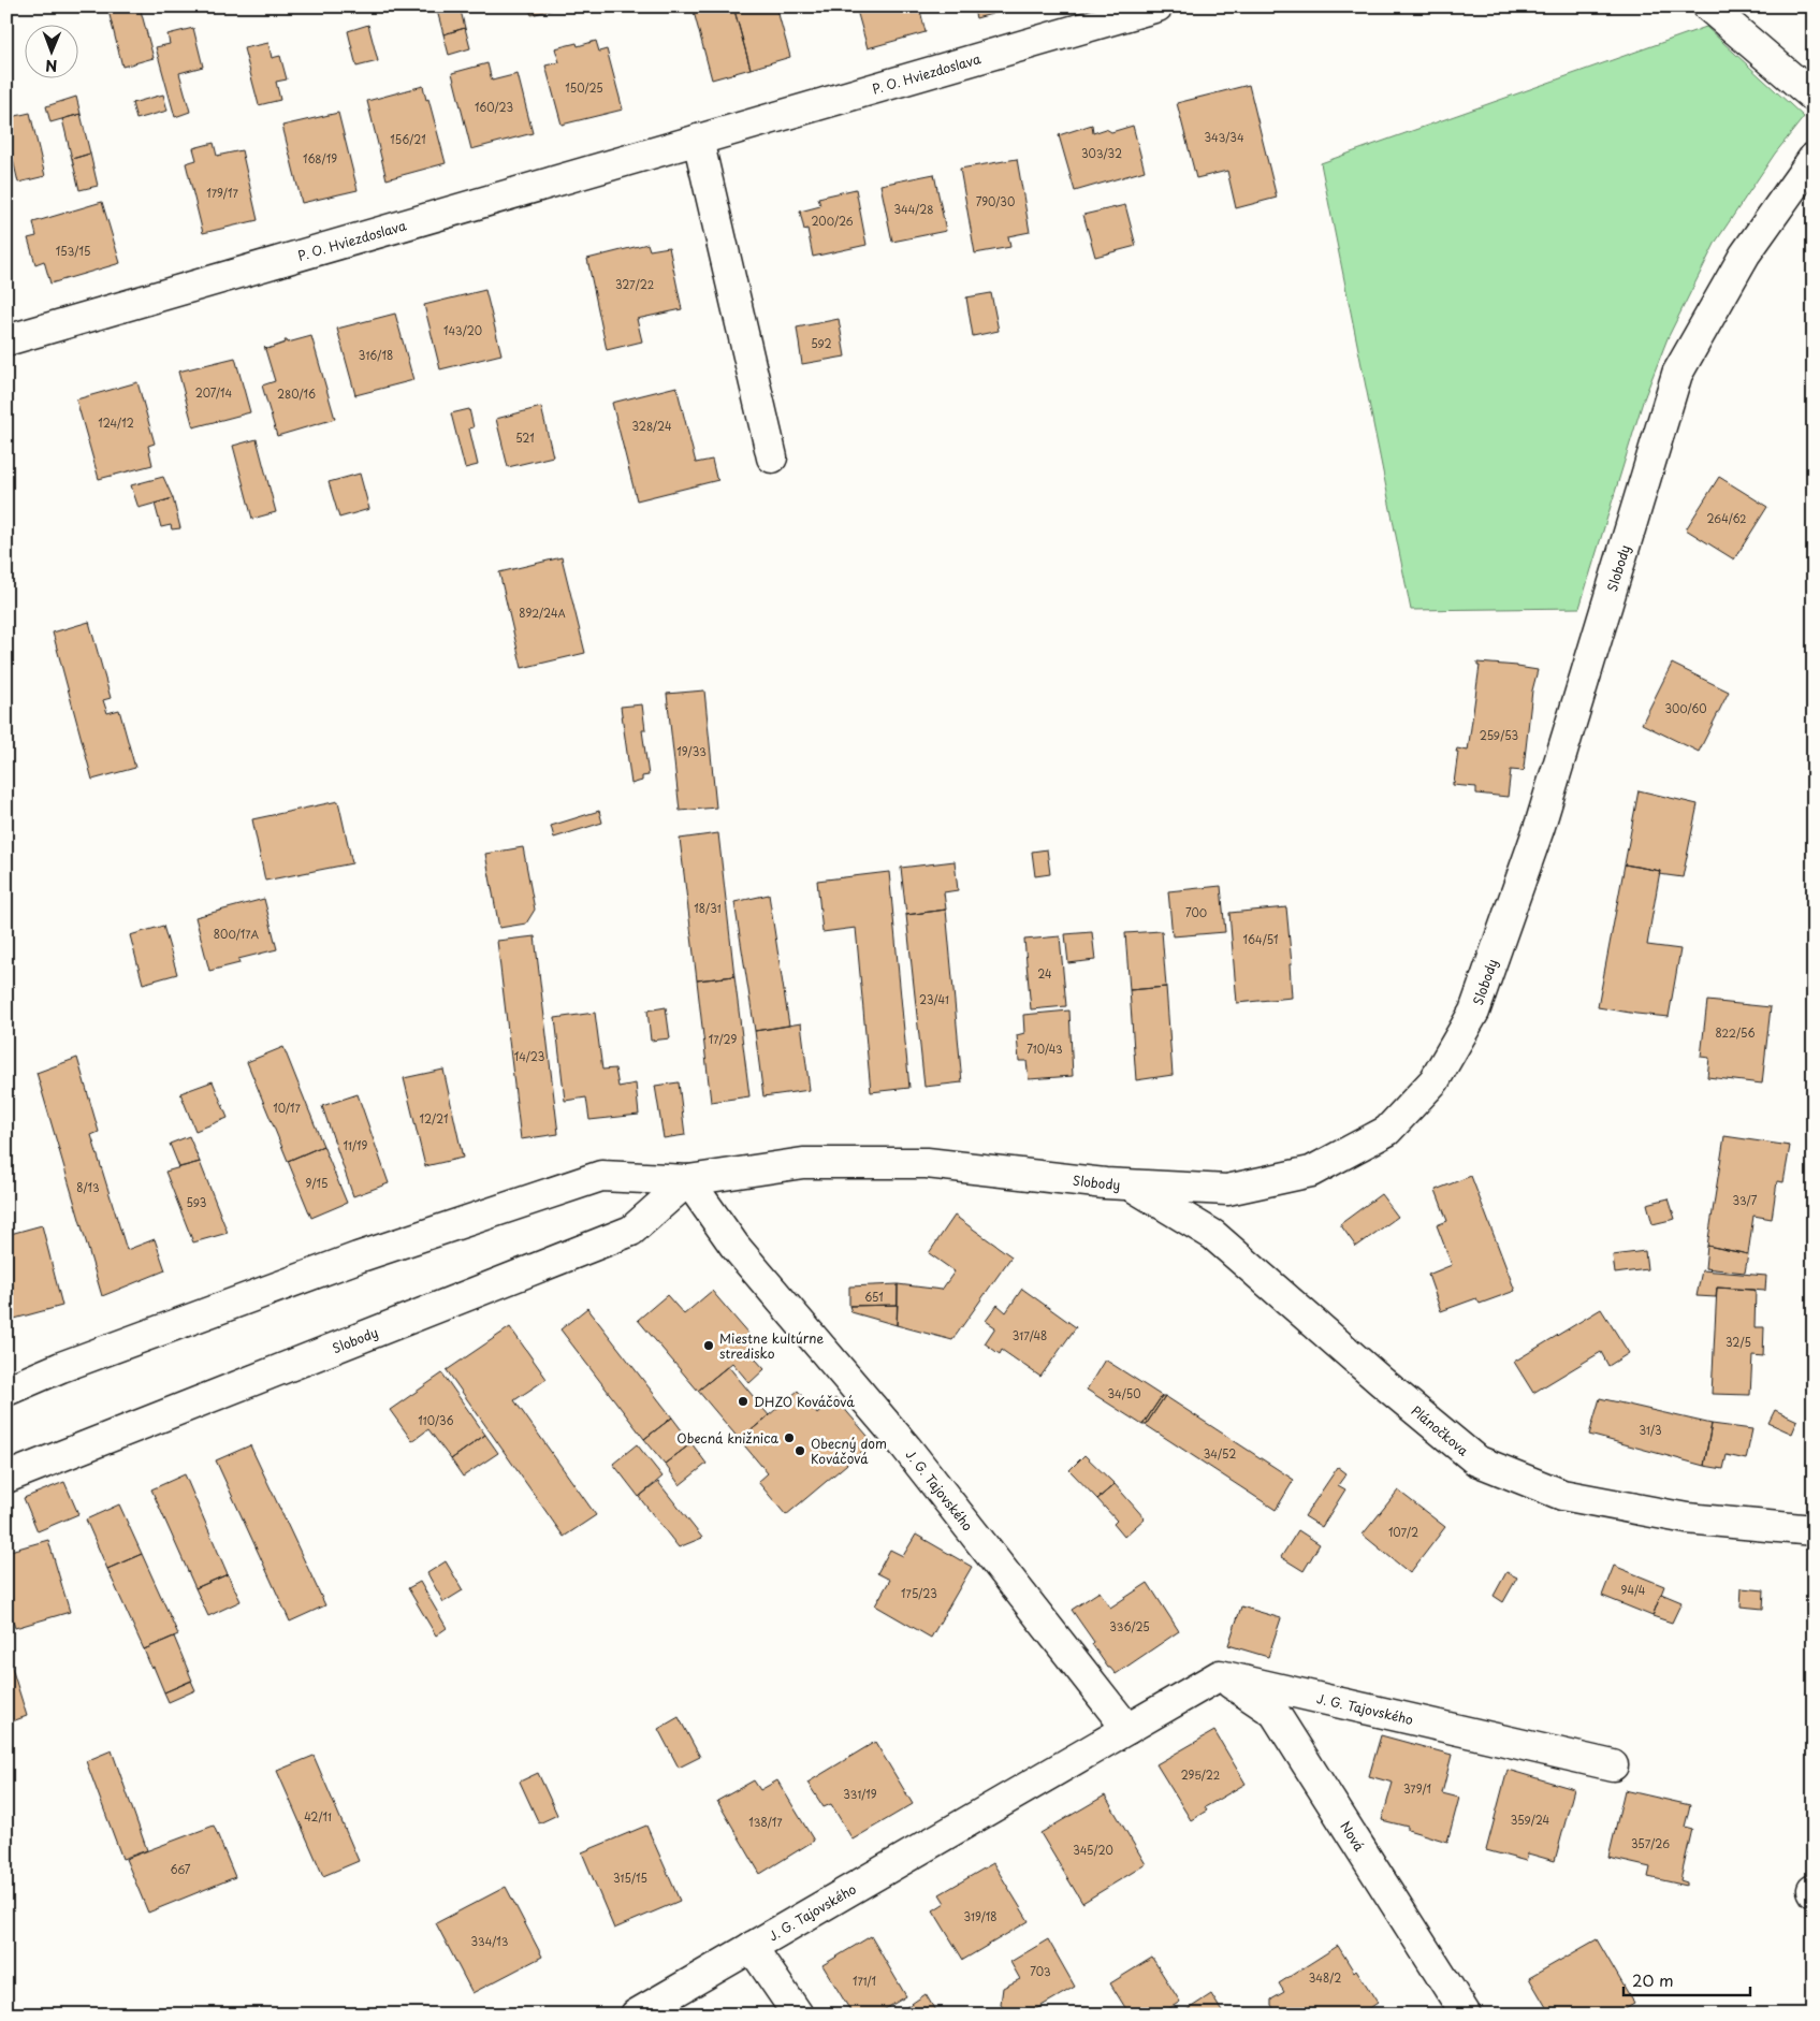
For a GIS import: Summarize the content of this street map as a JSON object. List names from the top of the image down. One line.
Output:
{"streets":{"street":["P. O. Hviezdoslava","Slobody","Plánočkova","J. G. Tajovského","Nová"]},"crossings":[["Slobody","Plánočkova"],["Slobody","J. G. Tajovského"],["J. G. Tajovského","Nová"]],"places":["Miestne kultúrne stredisko","DHZO Kováčová","Obecná knižnica","Obecný dom Kováčová"],"house_numbers":["150/25","160/23","343/34","156/21","303/32","168/19","179/17","790/30","344/28","200/26","153/15","327/22","143/20","592","316/18","207/14","280/16","124/12","328/24","521","264/62","892/24A","300/60","259/53","19/33","18/31","700","800/17A","164/51","24","23/41","822/56","17/29","710/43","14/23","10/17","12/21","11/19","9/15","8/13","33/7","593","651","317/48","32/5","34/50","110/36","31/3","34/52","107/2","94/4","175/23","336/25","295/22","379/1","331/19","42/11","359/24","138/17","357/26","345/20","667","315/15","319/18","334/13","703","348/2","171/1"],"scale_bar":"20 m","north":"bottom"}
